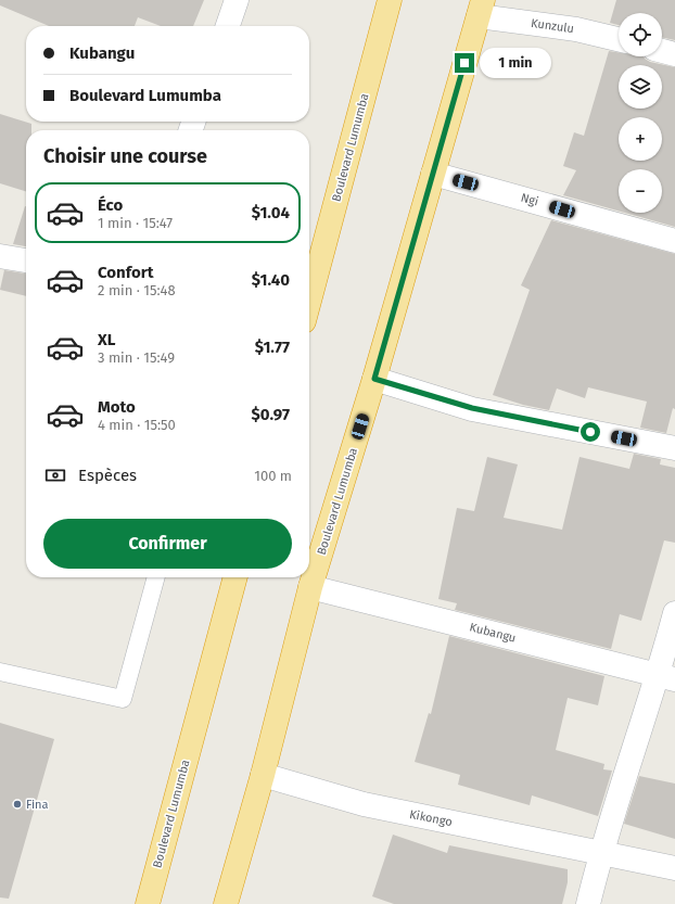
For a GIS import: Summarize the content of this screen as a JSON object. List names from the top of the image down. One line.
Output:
{"streets":{"highway":["Boulevard Lumumba"],"street":["Kunzulu","Ngi","Kubangu","Kikongo"]},"crossings":[["Kunzulu","Boulevard Lumumba"],["Boulevard Lumumba","Ngi"],["Boulevard Lumumba","Kubangu"],["Boulevard Lumumba","Kikongo"]],"places":["Fina"],"page":{"map_buttons":["+","−"],"banner":["Kubangu","Boulevard Lumumba"],"bubble":"1 min","heading":"Choisir une course","list":[{"name":"Éco","note":"1 min · 15:47","value":"$1.04"},{"name":"Confort","note":"2 min · 15:48","value":"$1.40"},{"name":"XL","note":"3 min · 15:49","value":"$1.77"},{"name":"Moto","note":"4 min · 15:50","value":"$0.97"}],"pay":["Espèces","100 m"],"buttons":"Confirmer"}}
